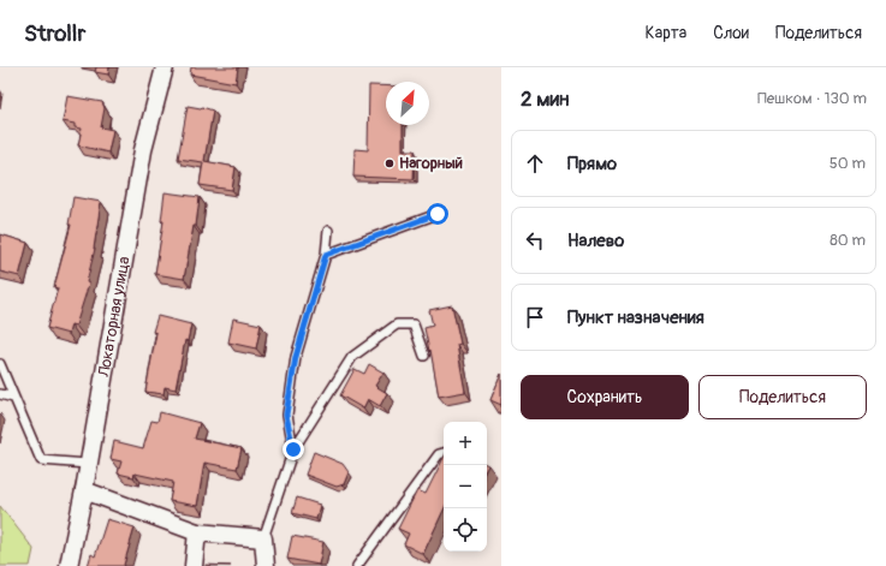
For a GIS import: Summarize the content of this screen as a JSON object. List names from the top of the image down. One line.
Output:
{"streets":{"street":["Локаторная улица"]},"places":["Нагорный"],"north":"top right","page":{"header":"Strollr","nav":["Карта","Слои","Поделиться"],"heading":["2 мин","Пешком · 130 m"],"list":[["Прямо","50 m"],["Налево","80 m"],"Пункт назначения"],"buttons":["Сохранить","Поделиться"],"map_buttons":["+","−"]}}
